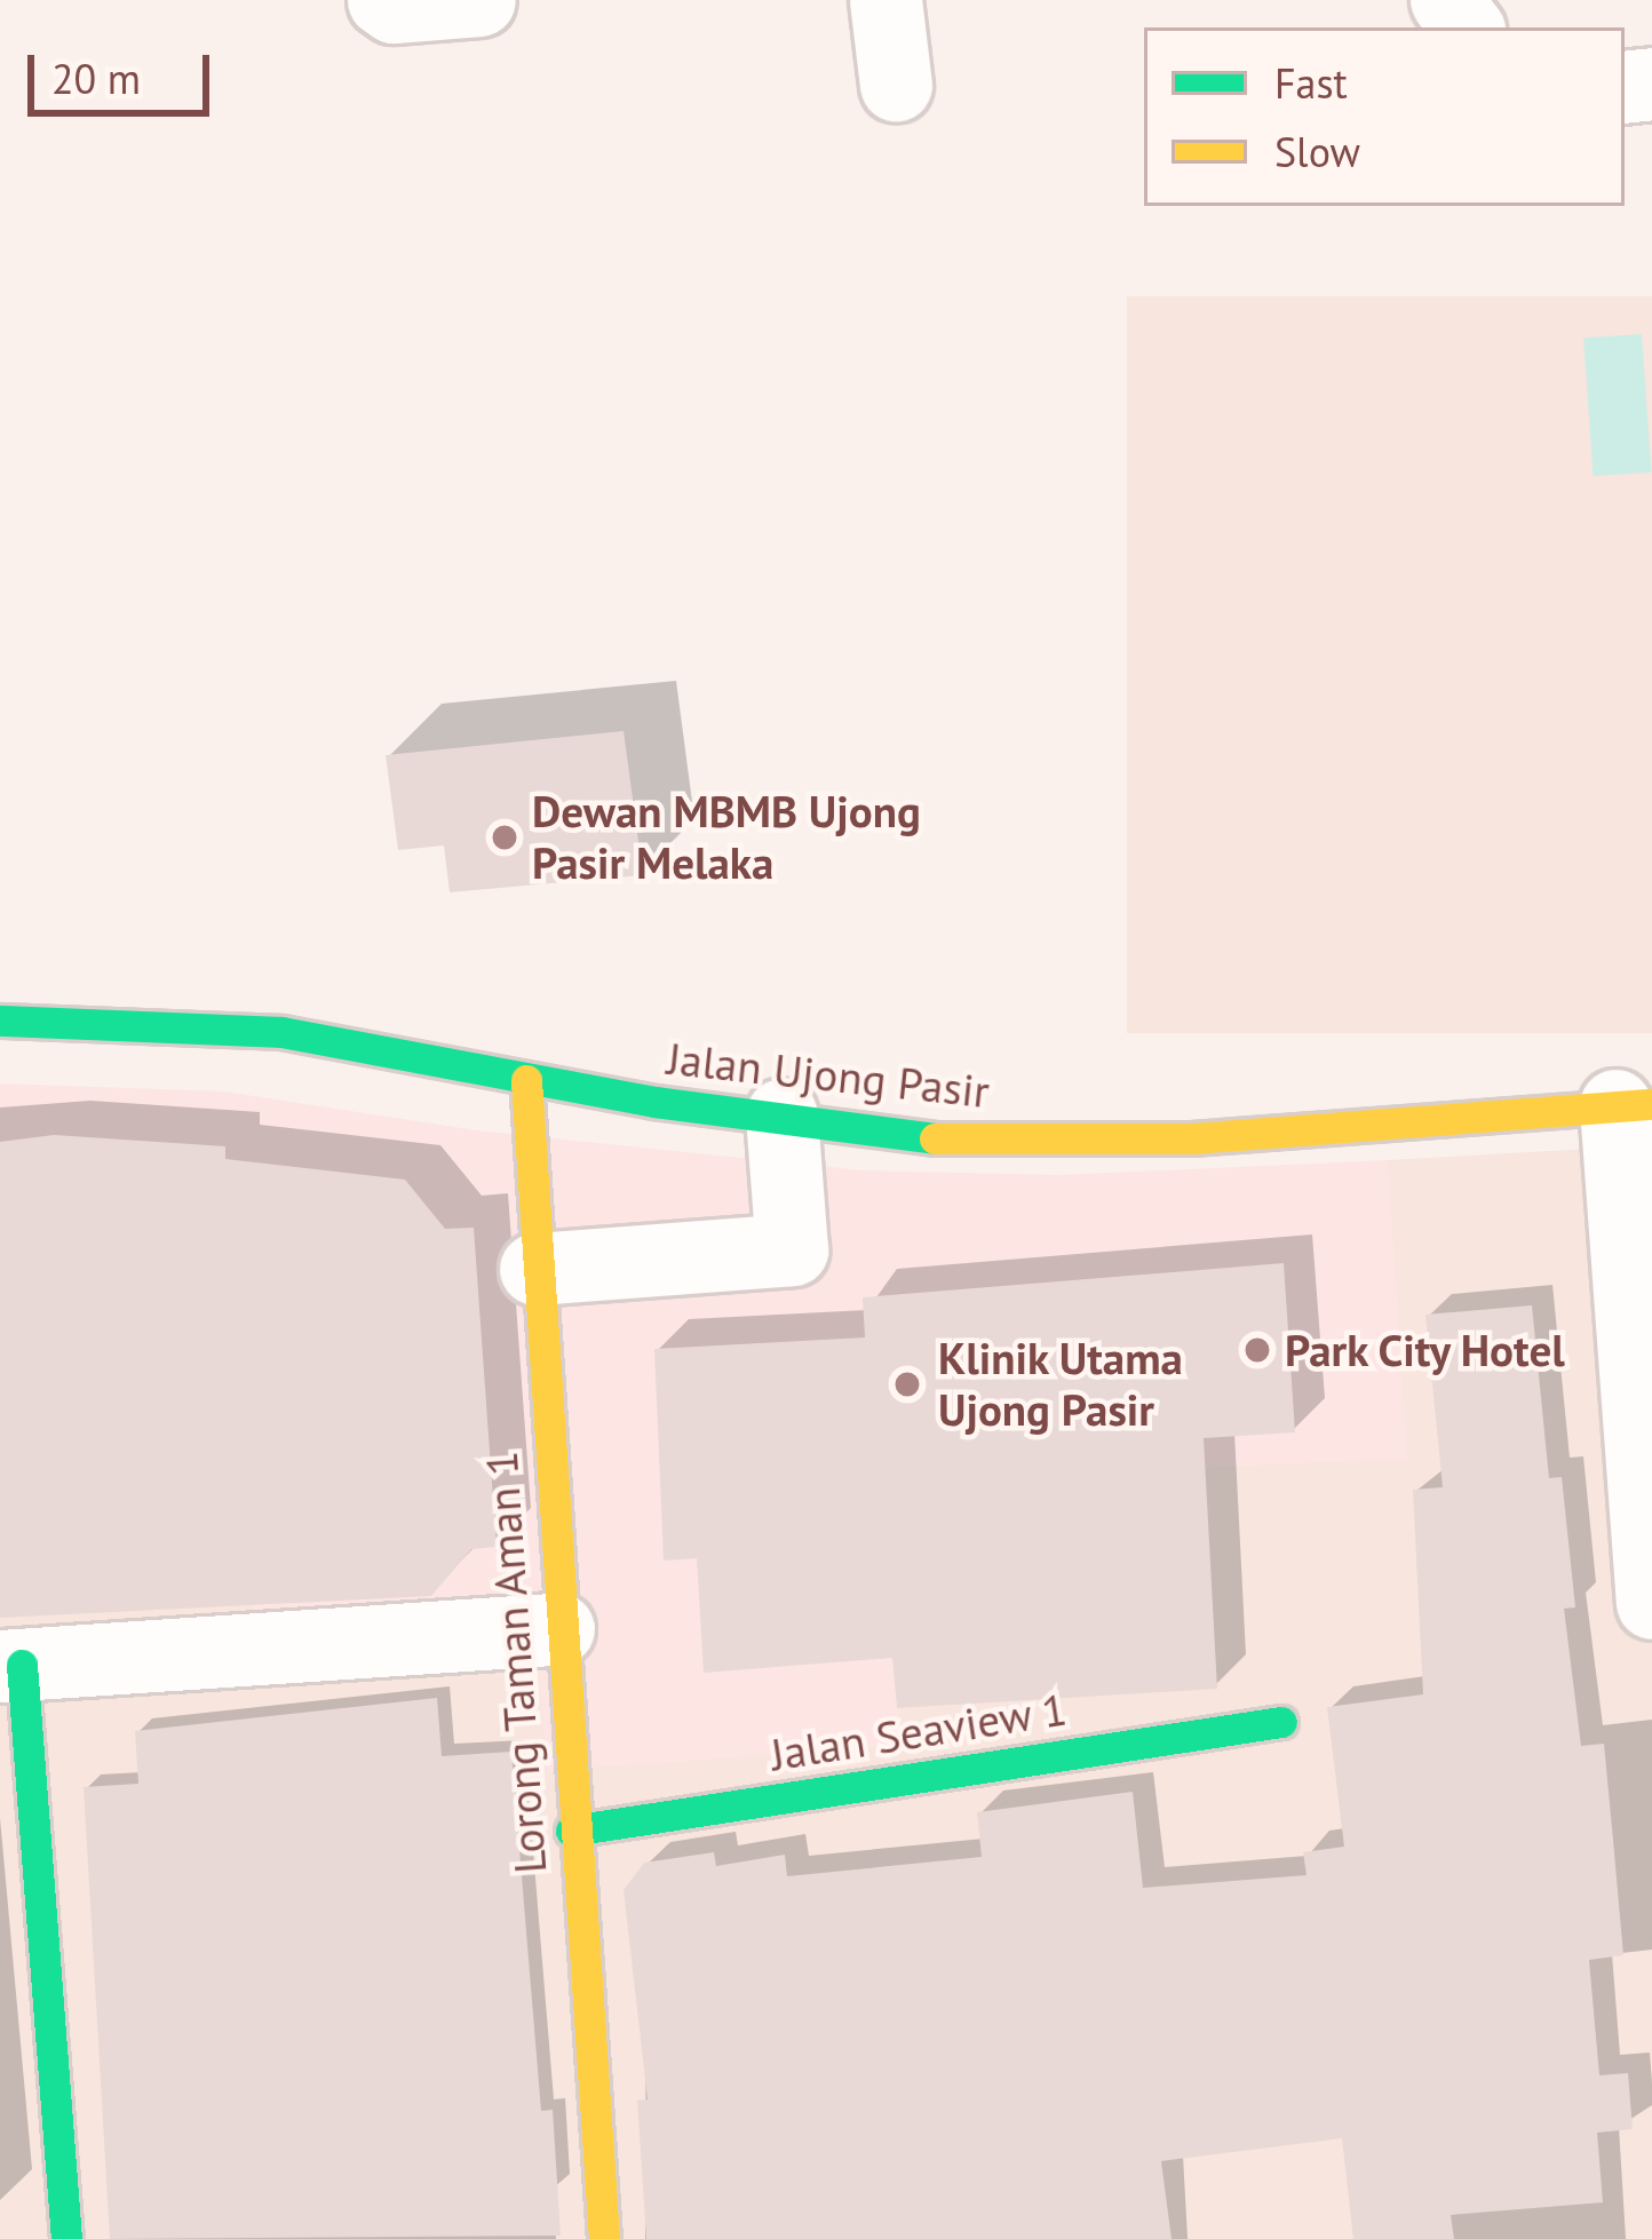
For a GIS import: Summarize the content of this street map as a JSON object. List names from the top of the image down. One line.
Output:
{"streets":{"street":["Jalan Ujong Pasir","Lorong Taman Aman 1","Jalan Seaview 1"]},"crossings":[["Jalan Ujong Pasir","Lorong Taman Aman 1"],["Lorong Taman Aman 1","Jalan Seaview 1"]],"places":["Dewan MBMB Ujong Pasir Melaka","Park City Hotel","Klinik Utama Ujong Pasir"],"legend":["Fast","Slow"],"scale_bar":"20 m"}
